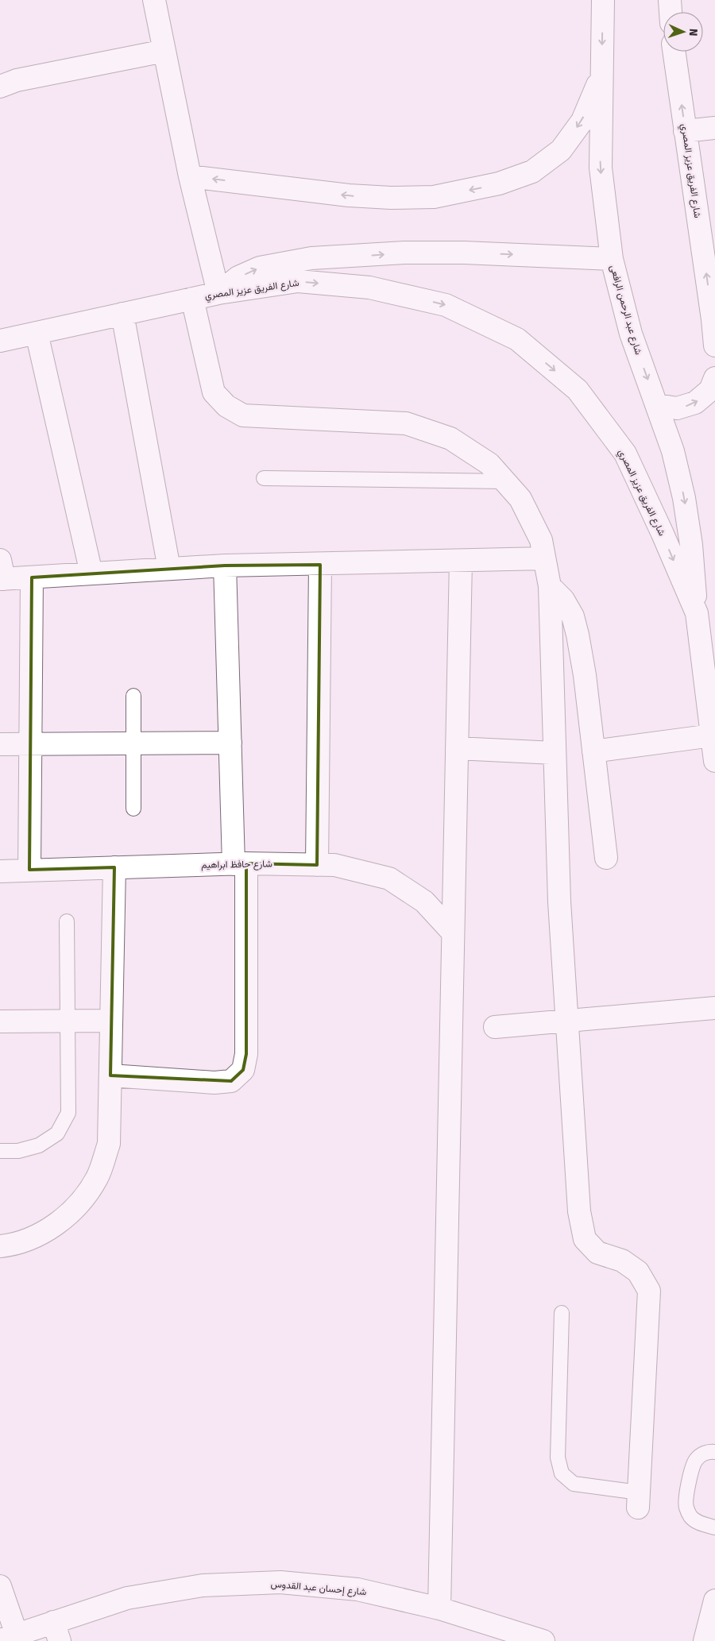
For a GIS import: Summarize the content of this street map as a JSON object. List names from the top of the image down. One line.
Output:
{"streets":{"street":["شارع الفريق عزيز المصري","شارع عبد الرحمن الرافعى","شارع حافظ ابراهيم","شارع إحسان عبد القدوس"]},"crossings":[["شارع الفريق عزيز المصري","شارع عبد الرحمن الرافعى"]],"north":"right"}
